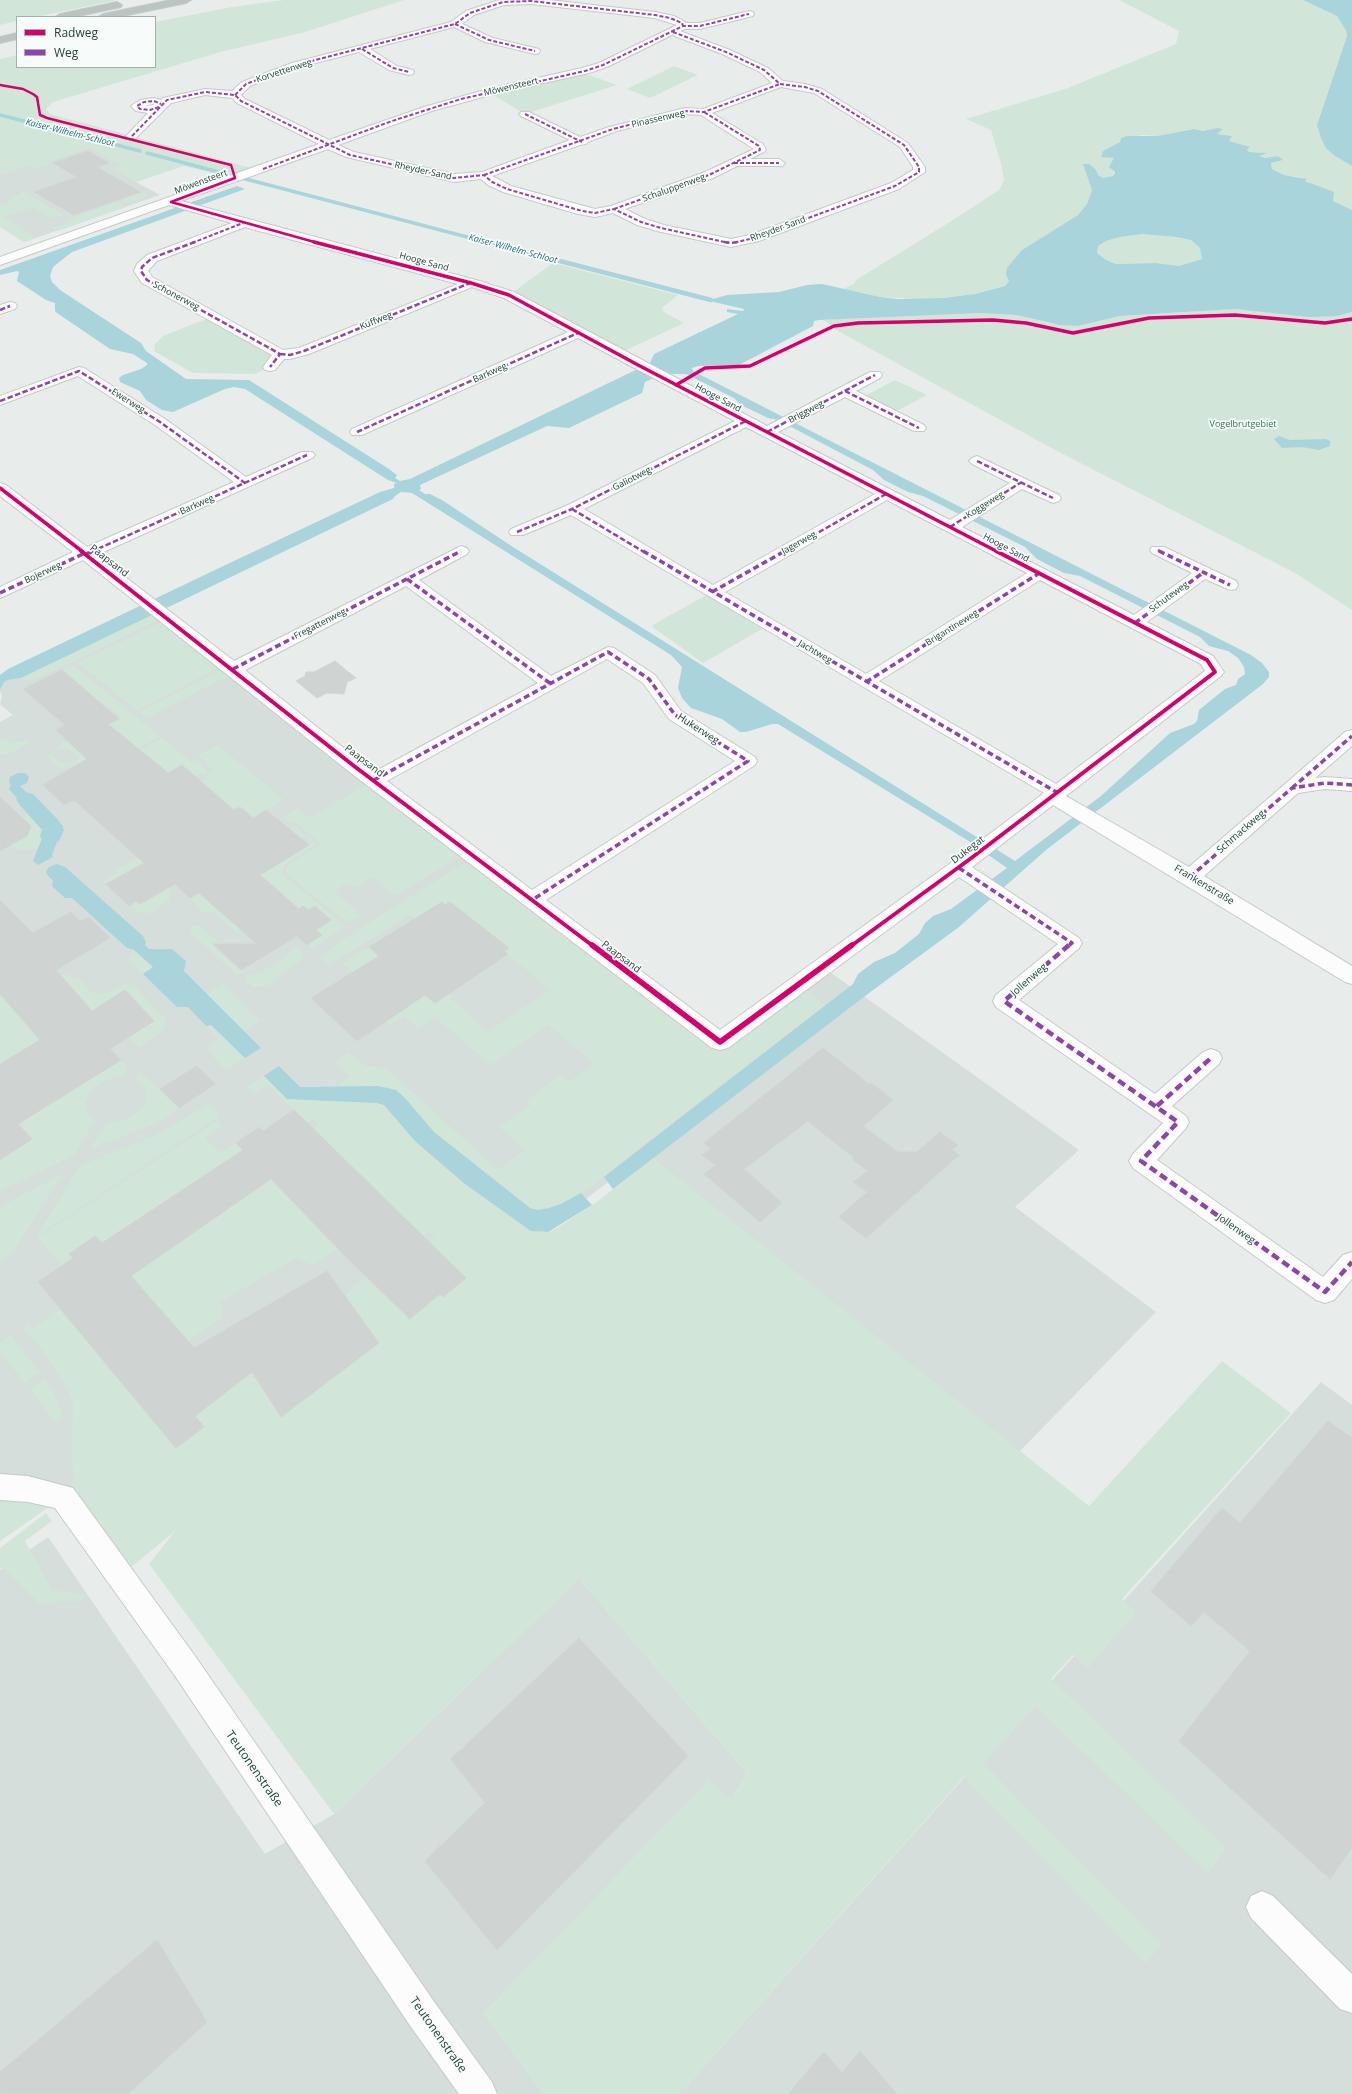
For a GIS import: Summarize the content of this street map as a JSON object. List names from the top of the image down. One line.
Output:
{"streets":{"street":["Korvettenweg","Möwensteert","Pinassenweg","Rheyder Sand","Schaluppenweg","Hooge Sand","Schonerweg","Kuffweg","Barkweg","Ewerweg","Briggweg","Galiotweg","Koggeweg","Jagerweg","Paapsand","Bojerweg","Schuteweg","Fregattenweg","Brigantineweg","Jachtweg","Hukerweg","Schmackweg","Dukegat","Frankenstraße","Jollenweg","Teutonenstraße"]},"crossings":[["Korvettenweg","Möwensteert"],["Möwensteert","Rheyder Sand"],["Möwensteert","Hooge Sand"],["Pinassenweg","Rheyder Sand"],["Pinassenweg","Schaluppenweg"],["Rheyder Sand","Schaluppenweg"],["Hooge Sand","Schonerweg"],["Hooge Sand","Kuffweg"],["Hooge Sand","Barkweg"],["Hooge Sand","Briggweg"],["Hooge Sand","Galiotweg"],["Hooge Sand","Koggeweg"],["Hooge Sand","Jagerweg"],["Hooge Sand","Schuteweg"],["Hooge Sand","Brigantineweg"],["Hooge Sand","Dukegat"],["Schonerweg","Kuffweg"],["Barkweg","Ewerweg"],["Barkweg","Paapsand"],["Barkweg","Bojerweg"],["Galiotweg","Jachtweg"],["Jagerweg","Jachtweg"],["Paapsand","Bojerweg"],["Paapsand","Fregattenweg"],["Paapsand","Hukerweg"],["Paapsand","Dukegat"],["Brigantineweg","Jachtweg"],["Jachtweg","Dukegat"],["Jachtweg","Frankenstraße"],["Schmackweg","Frankenstraße"],["Dukegat","Frankenstraße"],["Dukegat","Jollenweg"]],"water":["Kaiser-Wilhelm-Schloot"],"parks":["Vogelbrutgebiet"],"legend":["Radweg","Weg"]}
